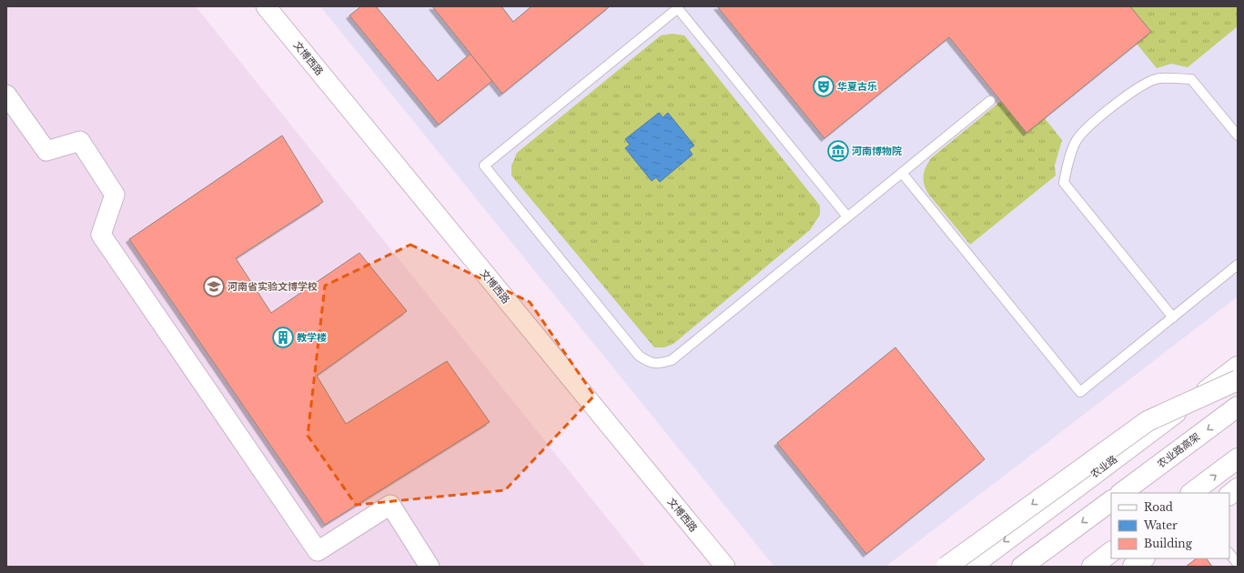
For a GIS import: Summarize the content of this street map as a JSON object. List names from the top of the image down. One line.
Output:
{"streets":{"main road":["农业路高架","农业路"],"street":["文博西路"]},"places":{"theatre":["华夏古乐"],"museum":["河南博物院"],"school or university":["河南省实验文博学校"],"building":["教学楼"]},"legend":["Road","Water","Building"]}
